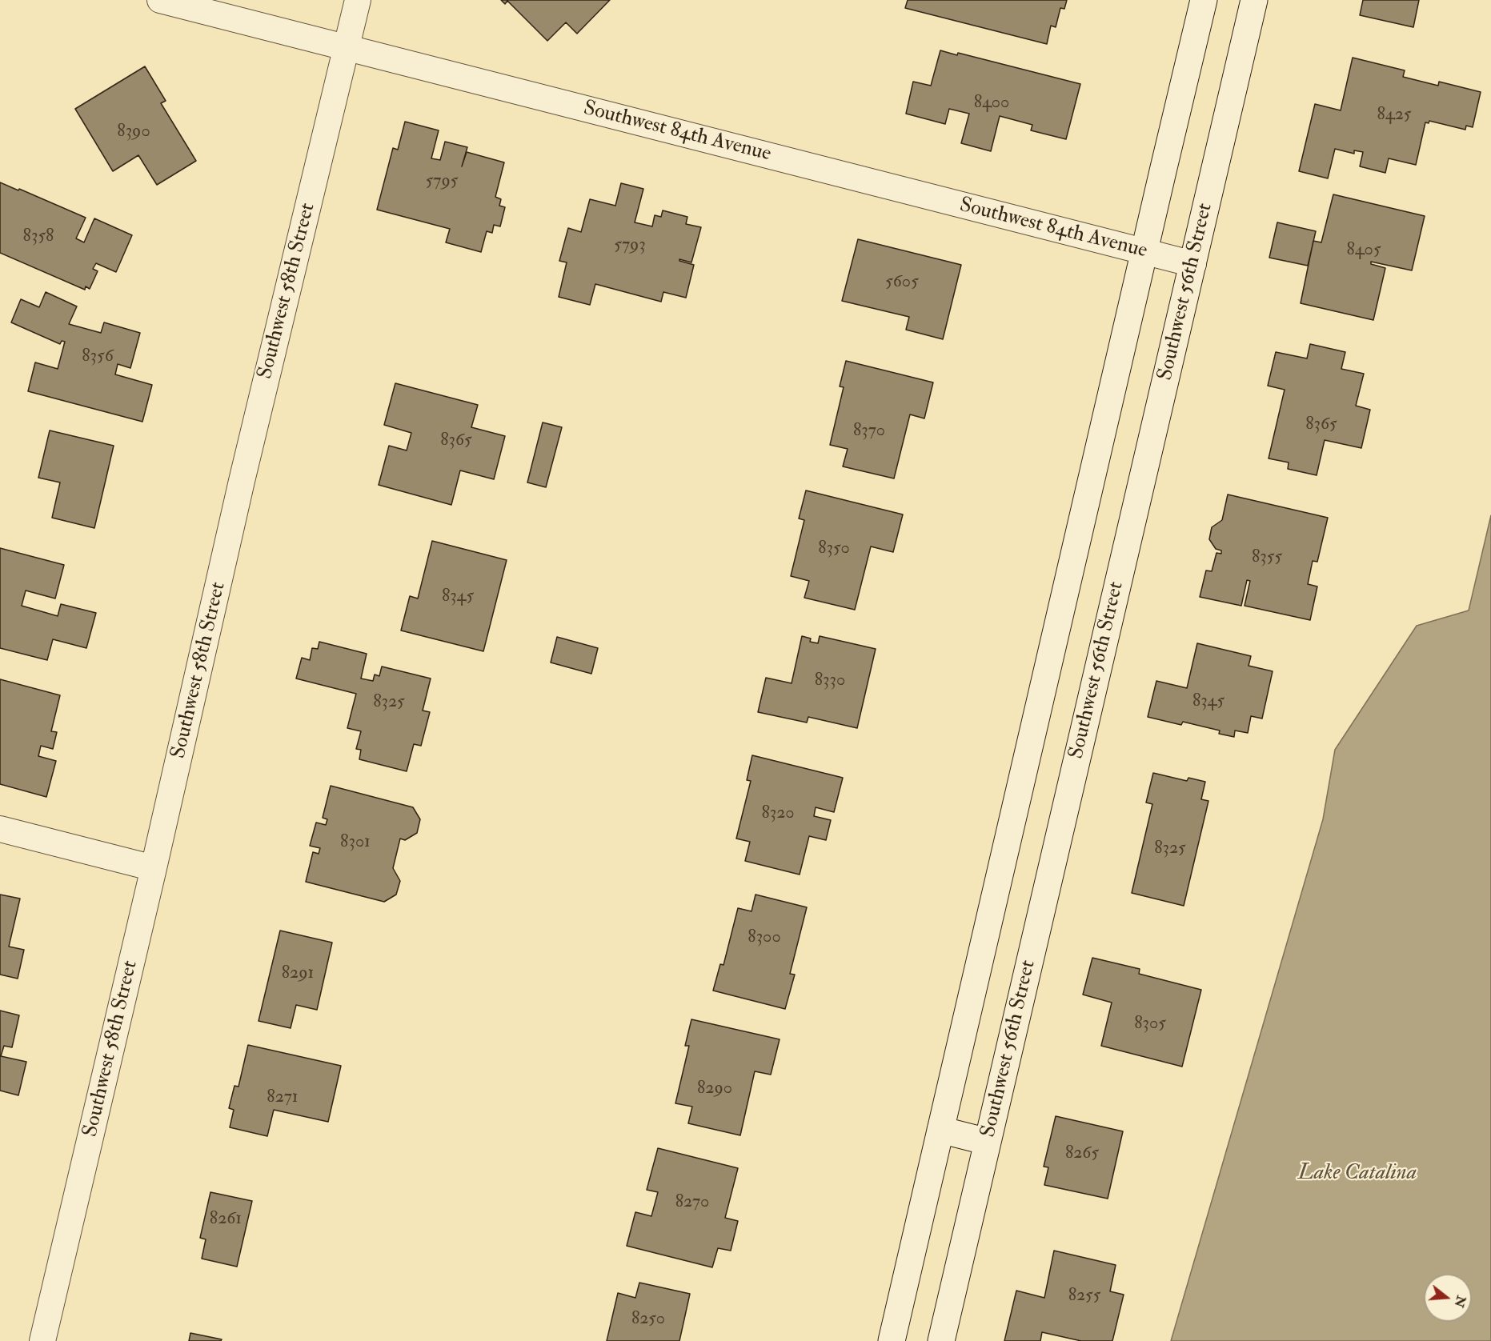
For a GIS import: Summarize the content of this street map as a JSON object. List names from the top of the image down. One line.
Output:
{"streets":{"main road":["Southwest 56th Street"],"street":["Southwest 84th Avenue","Southwest 58th Street"]},"crossings":[["Southwest 84th Avenue","Southwest 58th Street"],["Southwest 84th Avenue","Southwest 56th Street"]],"water":["Lake Catalina"],"house_numbers":["8400","8425","8390","5795","8358","5793","8405","5605","8356","8365","8370","8365","8350","8355","8345","8330","8345","8325","8320","8301","8325","8300","8291","8305","8290","8271","8265","8270","8261","8255","8250"],"north":"right"}
